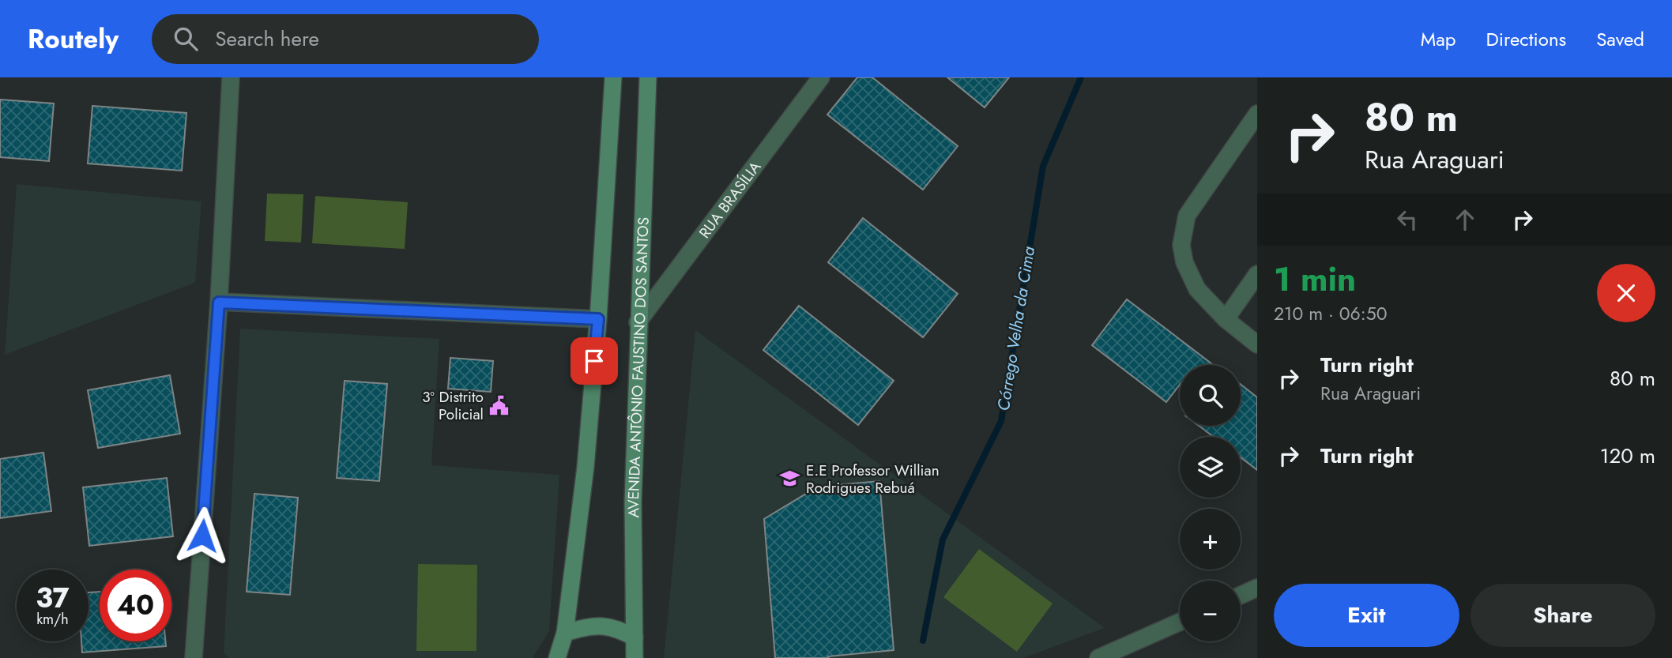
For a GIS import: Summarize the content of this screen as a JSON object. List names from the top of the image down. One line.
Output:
{"streets":{"main road":["AVENIDA ANTÔNIO FAUSTINO DOS SANTOS"],"street":["RUA BRASÍLIA"]},"crossings":[["RUA BRASÍLIA","AVENIDA ANTÔNIO FAUSTINO DOS SANTOS"]],"water":["Córrego Velha da Cima"],"places":{"public building":["3º Distrito Policial"],"school or university":["E.E Professor Willian Rodrigues Rebuá"]},"page":{"header":"Routely","search":"Search here","nav":["Map","Directions","Saved"],"turn":["80 m","Rua Araguari"],"heading":["1 min","210 m · 06:50"],"list":[{"name":"Turn right","note":"Rua Araguari","value":"80 m"},{"name":"Turn right","value":"120 m"}],"map_buttons":["+","−"],"speed":"37 km/h","limit":"40","buttons":["Exit","Share"]}}
